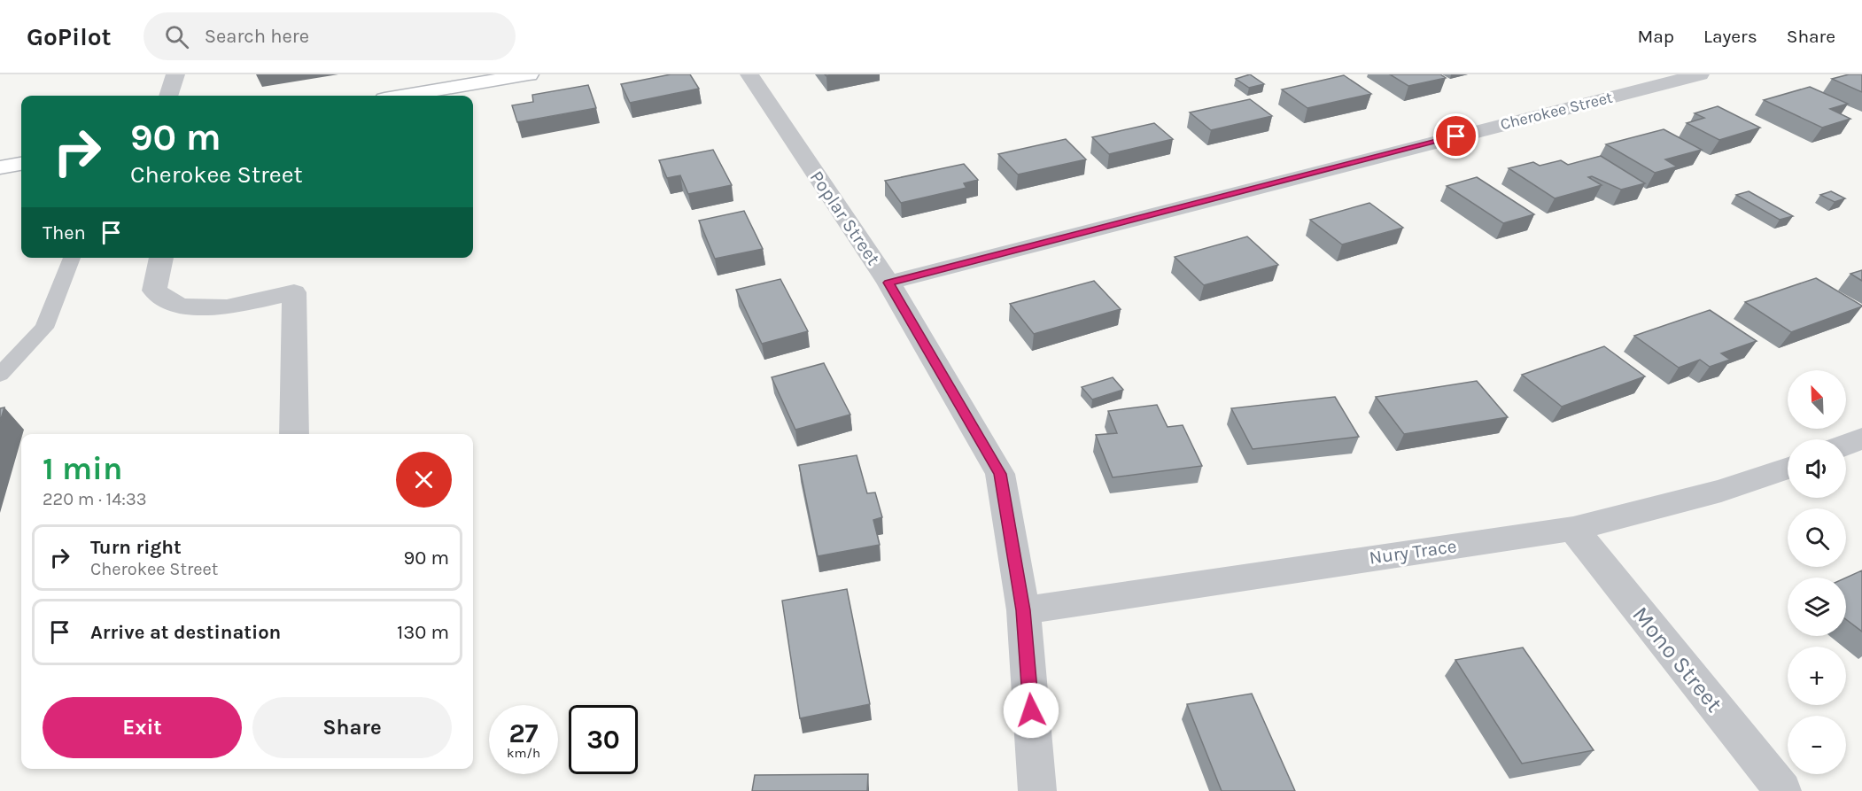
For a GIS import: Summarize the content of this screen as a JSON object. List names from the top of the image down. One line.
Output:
{"streets":{"street":["Cherokee Street","Poplar Street","Nury Trace","Mono Street"]},"crossings":[["Cherokee Street","Poplar Street"],["Poplar Street","Nury Trace"],["Nury Trace","Mono Street"]],"north":"top left","page":{"header":"GoPilot","search":"Search here","nav":["Map","Layers","Share"],"turn":["90 m","Cherokee Street"],"then":"Then","map_buttons":["+","−"],"heading":["1 min","220 m · 14:33"],"list":[{"name":"Turn right","note":"Cherokee Street","value":"90 m"},{"name":"Arrive at destination","value":"130 m"}],"buttons":["Exit","Share"],"speed":"27 km/h","limit":"30"}}
